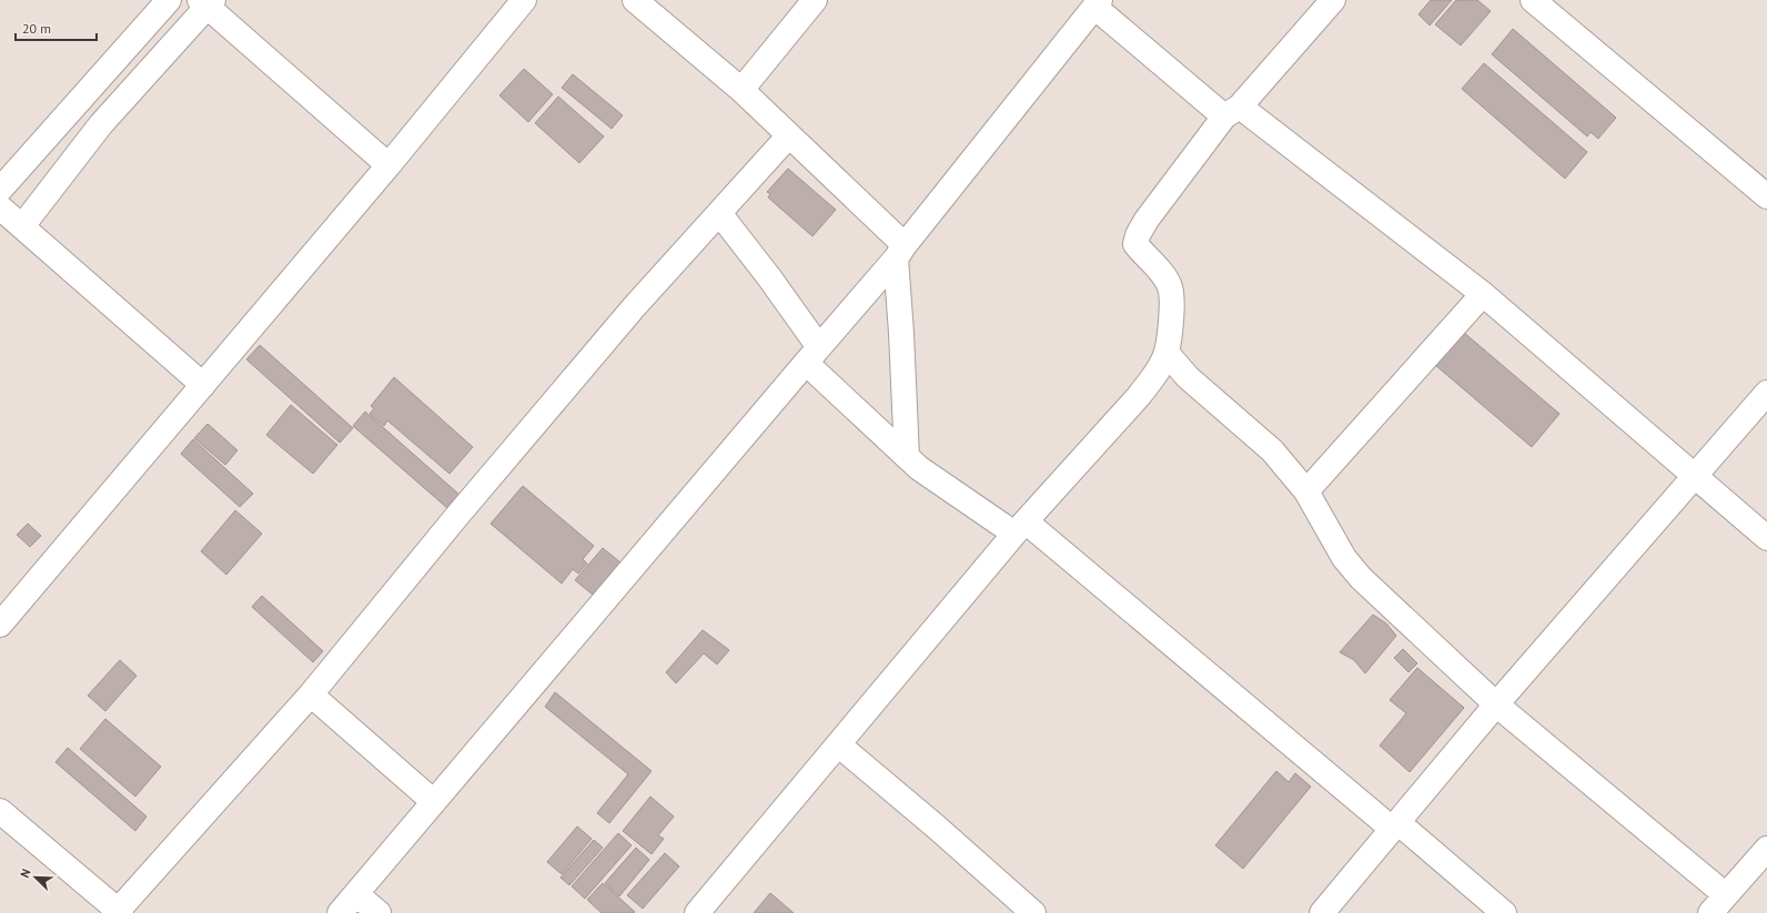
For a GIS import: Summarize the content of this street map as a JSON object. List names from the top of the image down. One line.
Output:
{"scale_bar":"20 m","north":"top left"}
